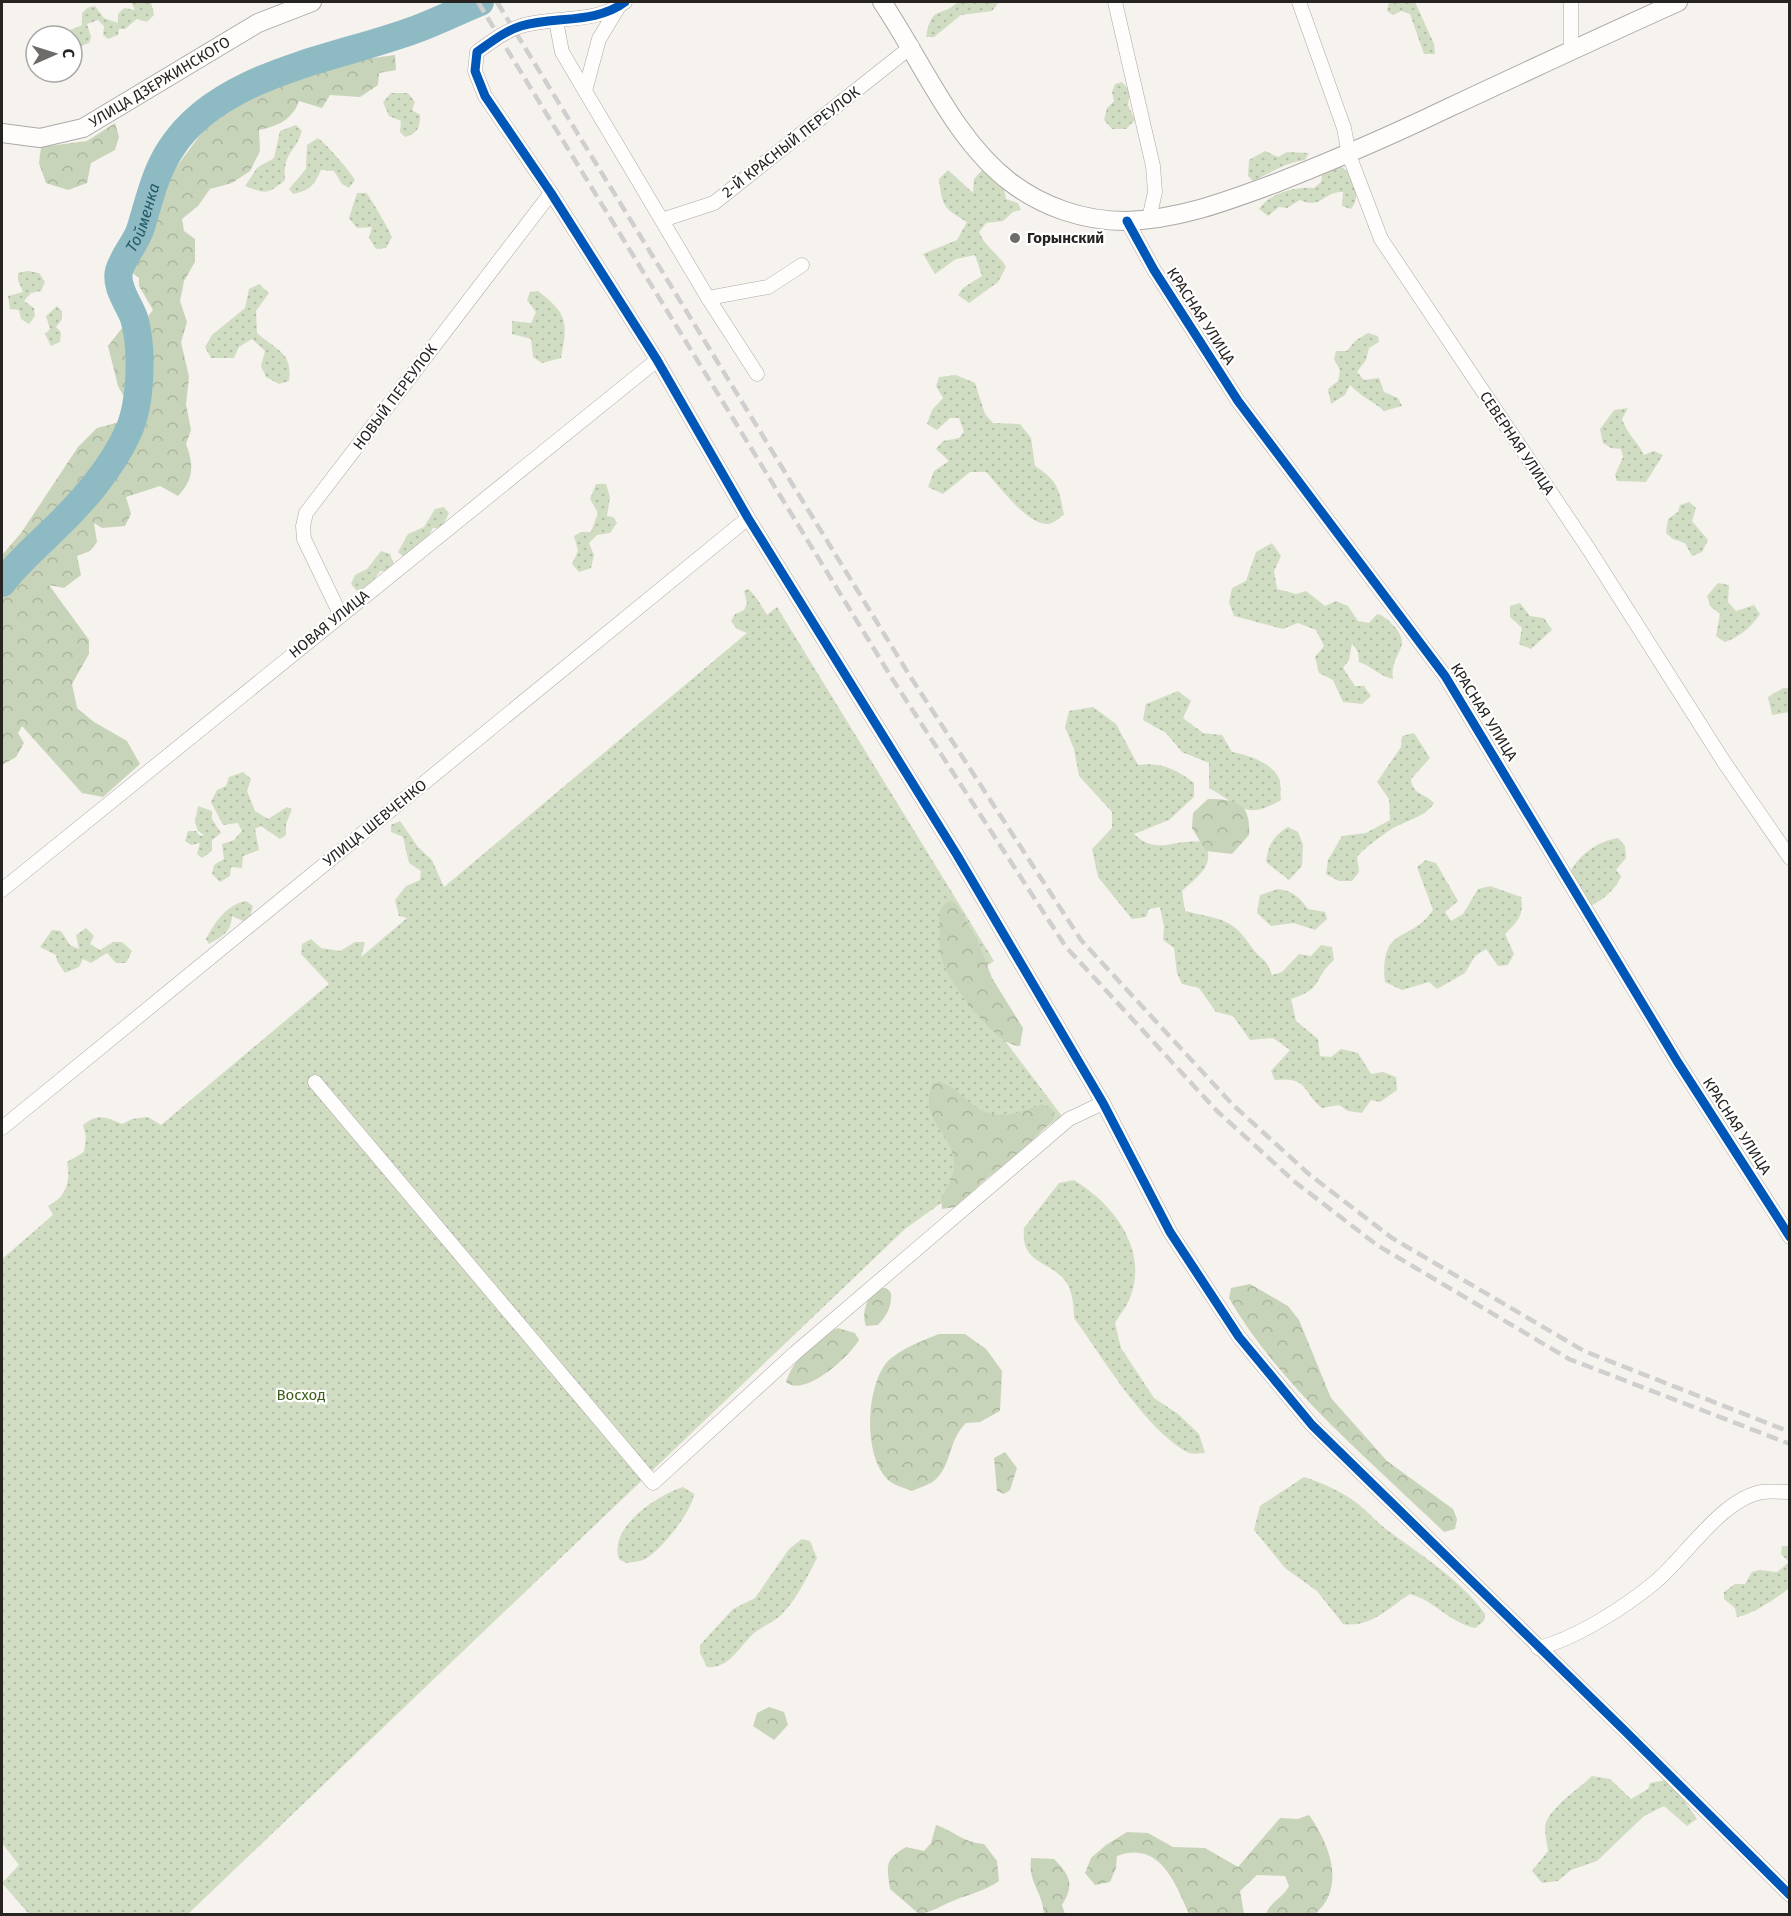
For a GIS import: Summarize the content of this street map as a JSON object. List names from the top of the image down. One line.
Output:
{"streets":{"street":["УЛИЦА ДЗЕРЖИНСКОГО","2-Й КРАСНЫЙ ПЕРЕУЛОК","КРАСНАЯ УЛИЦА","НОВЫЙ ПЕРЕУЛОК","СЕВЕРНАЯ УЛИЦА","НОВАЯ УЛИЦА","УЛИЦА ШЕВЧЕНКО"]},"crossings":[["НОВЫЙ ПЕРЕУЛОК","НОВАЯ УЛИЦА"]],"water":["Тойменка"],"parks":["Восход"],"places":["Горынский"],"north":"right"}
